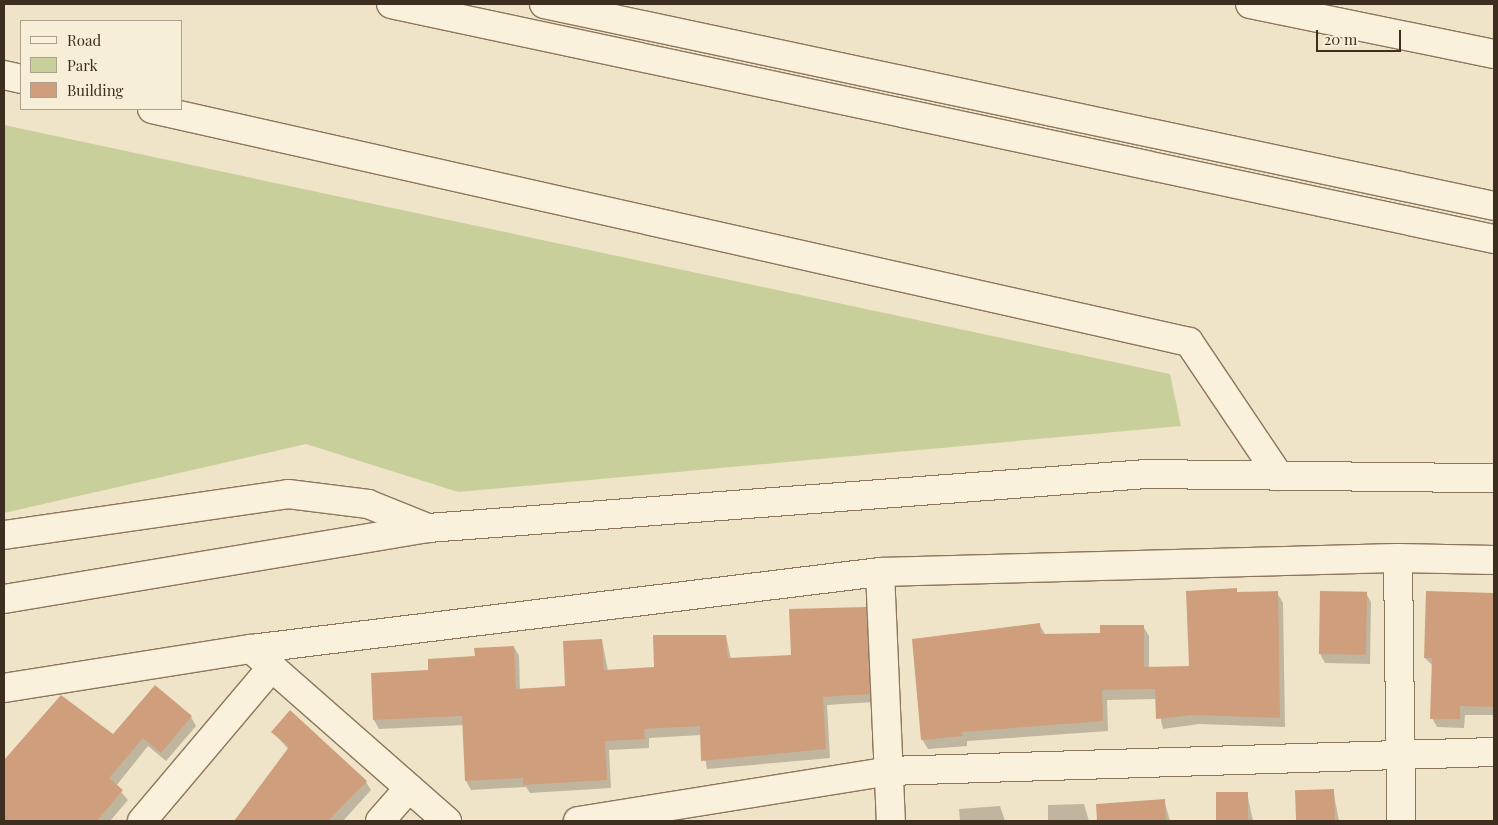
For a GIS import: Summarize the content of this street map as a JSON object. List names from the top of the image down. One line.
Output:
{"legend":["Road","Park","Building"],"scale_bar":"20 m"}
